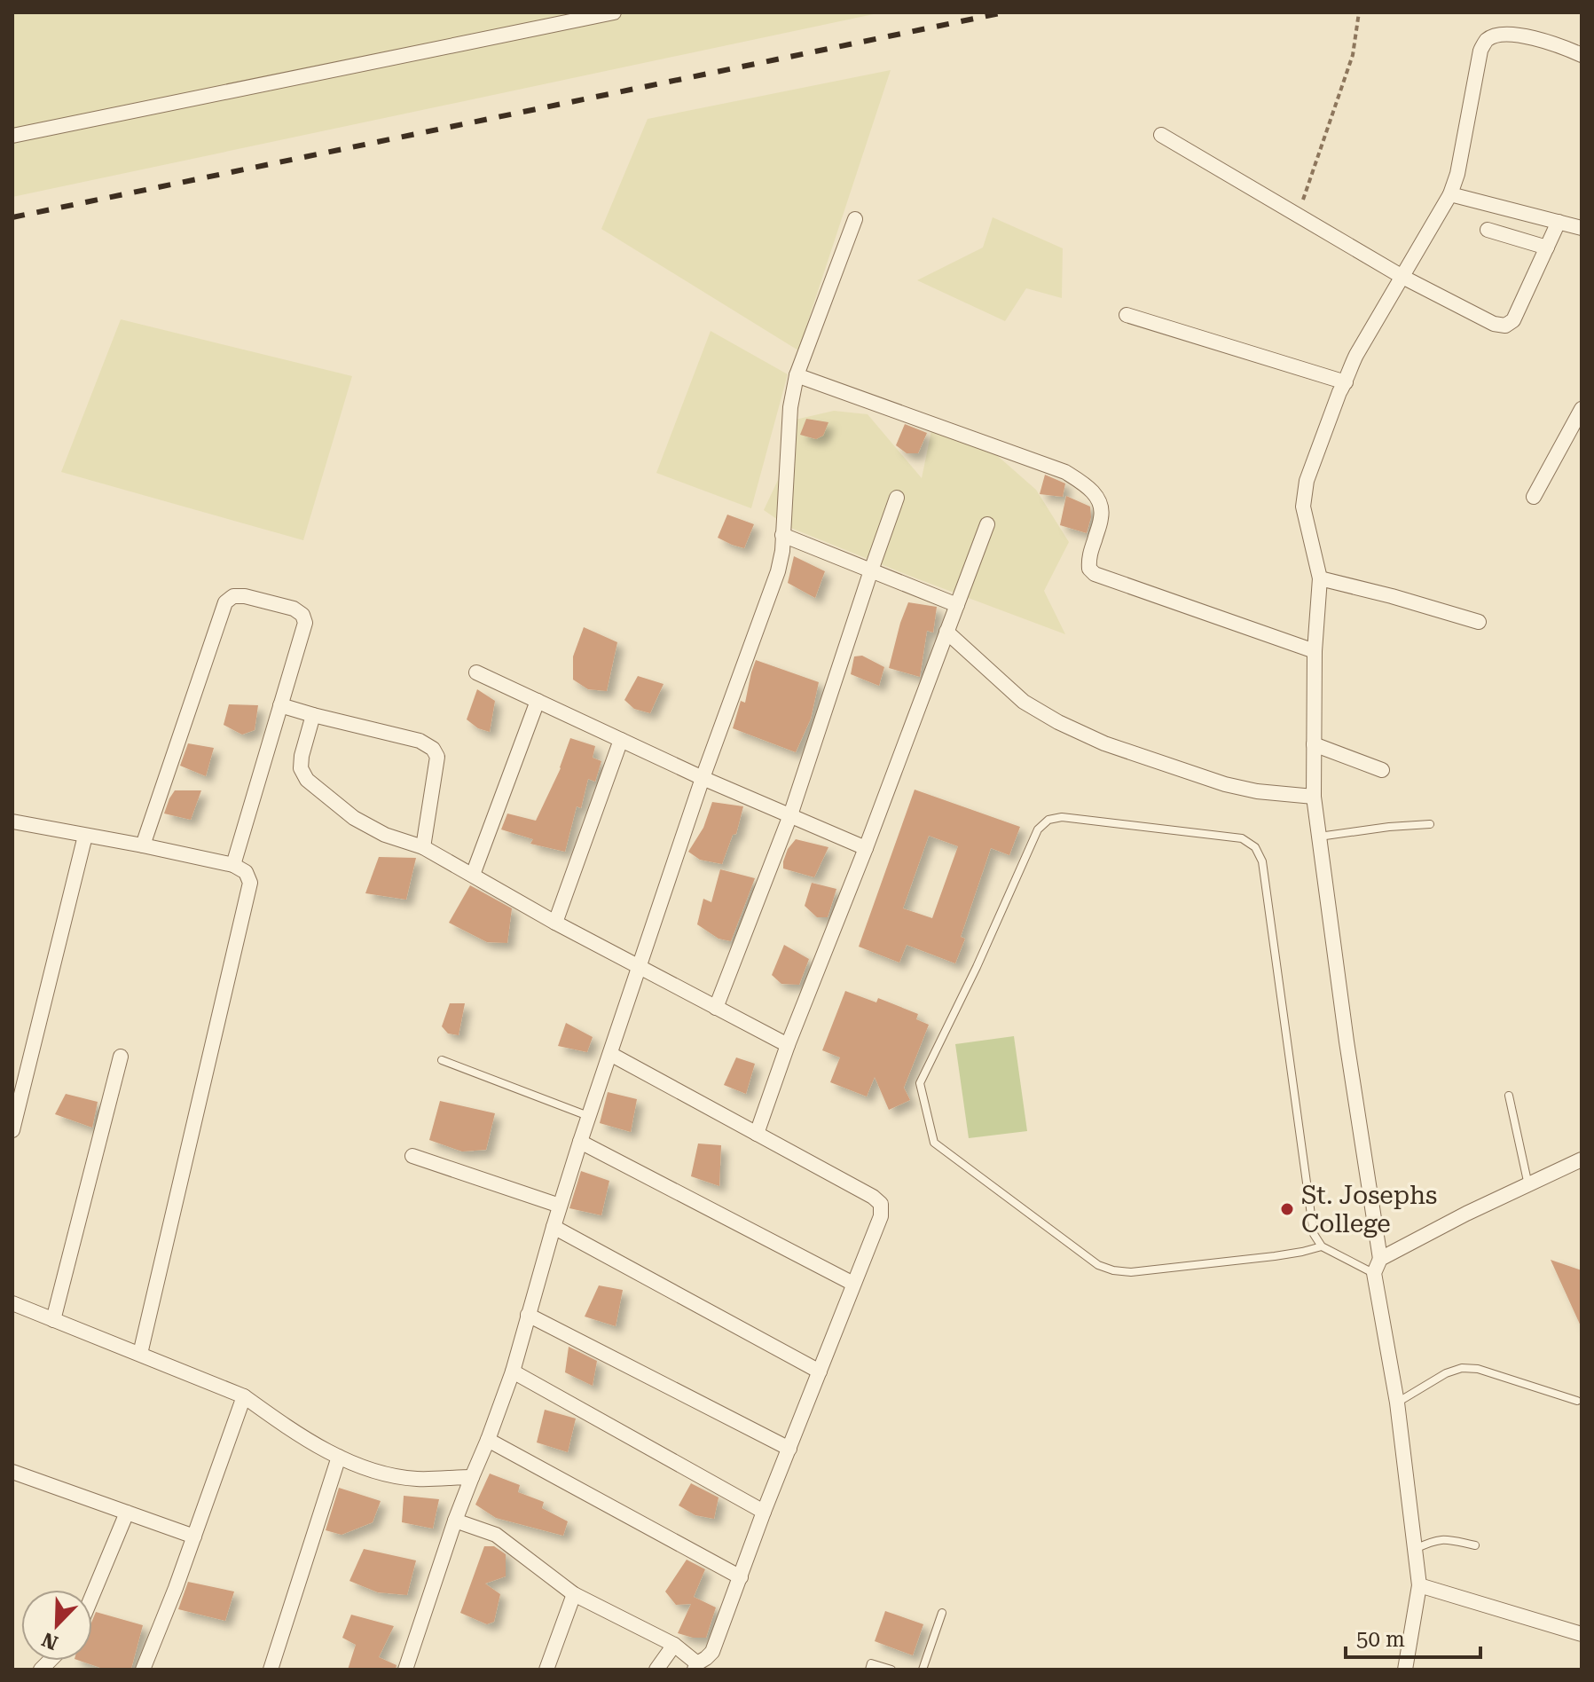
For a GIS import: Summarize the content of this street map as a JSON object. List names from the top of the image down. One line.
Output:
{"places":["St. Josephs College"],"scale_bar":"50 m","north":"bottom left"}
